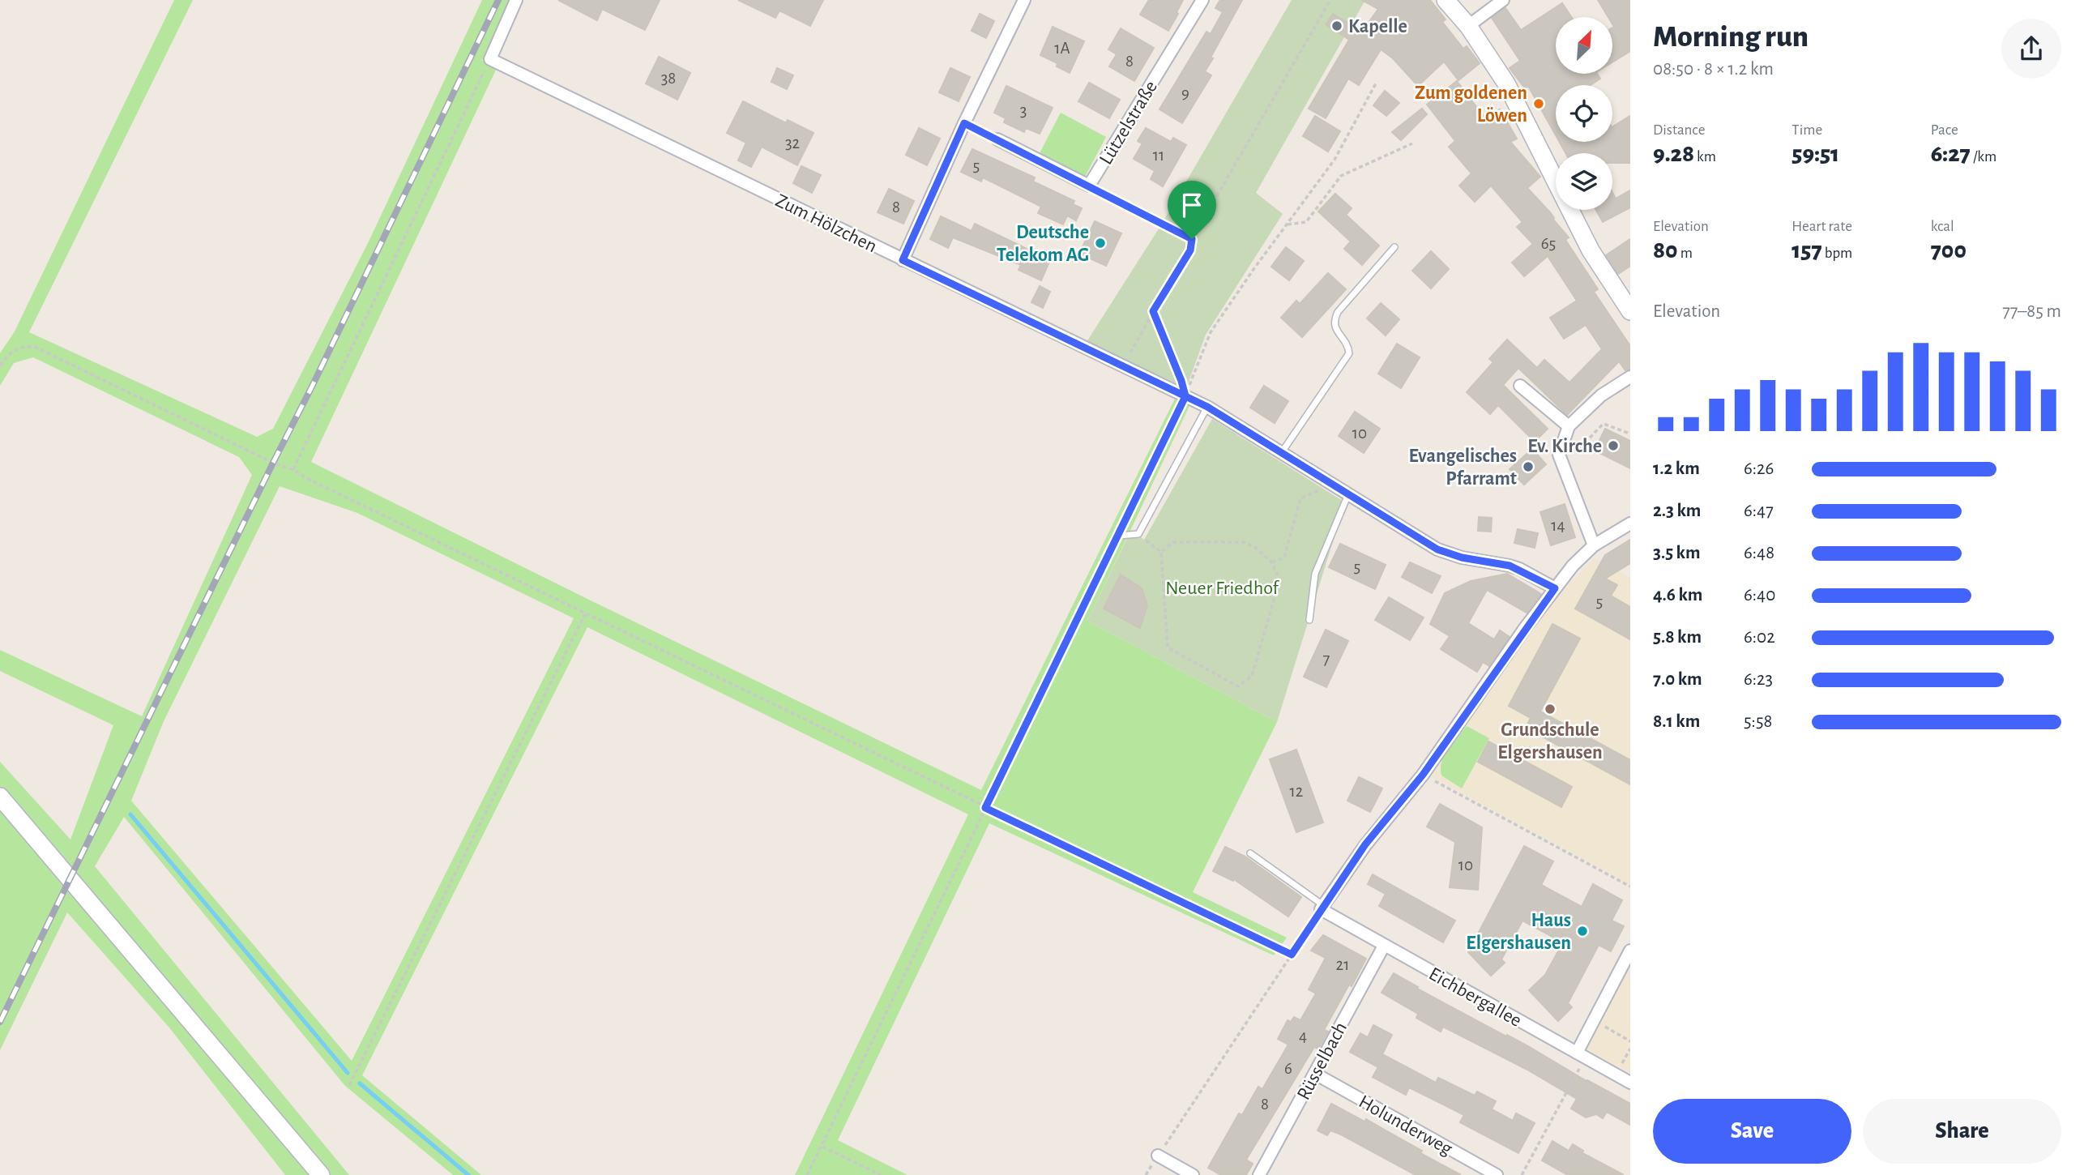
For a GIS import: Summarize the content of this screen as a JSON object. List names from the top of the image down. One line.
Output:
{"streets":{"street":["Lützelstraße","Zum Hölzchen","Eichbergallee","Rüsselbach","Holunderweg"]},"crossings":[["Eichbergallee","Rüsselbach"],["Rüsselbach","Holunderweg"]],"parks":["Neuer Friedhof"],"places":["Kapelle","Zum goldenen Löwen","Deutsche Telekom AG","Ev. Kirche","Evangelisches Pfarramt","Grundschule Elgershausen","Haus Elgershausen"],"house_numbers":["1A","8","38","9","3","32","11","5","8","65","10","14","5","5","7","12","10","21","4","6","8"],"north":"top right","page":{"heading":["Morning run","08:50 · 8 × 1.2 km"],"stats":[["Distance","9.28 km"],["Time","59:51"],["Pace","6:27 /km"],["Elevation","80 m"],["Heart rate","157 bpm"],["kcal","700"]],"chart":["Elevation","77–85 m"],"list":[{"name":"1.2 km","note":"6:26"},{"name":"2.3 km","note":"6:47"},{"name":"3.5 km","note":"6:48"},{"name":"4.6 km","note":"6:40"},{"name":"5.8 km","note":"6:02"},{"name":"7.0 km","note":"6:23"},{"name":"8.1 km","note":"5:58"}],"buttons":["Save","Share"]}}
